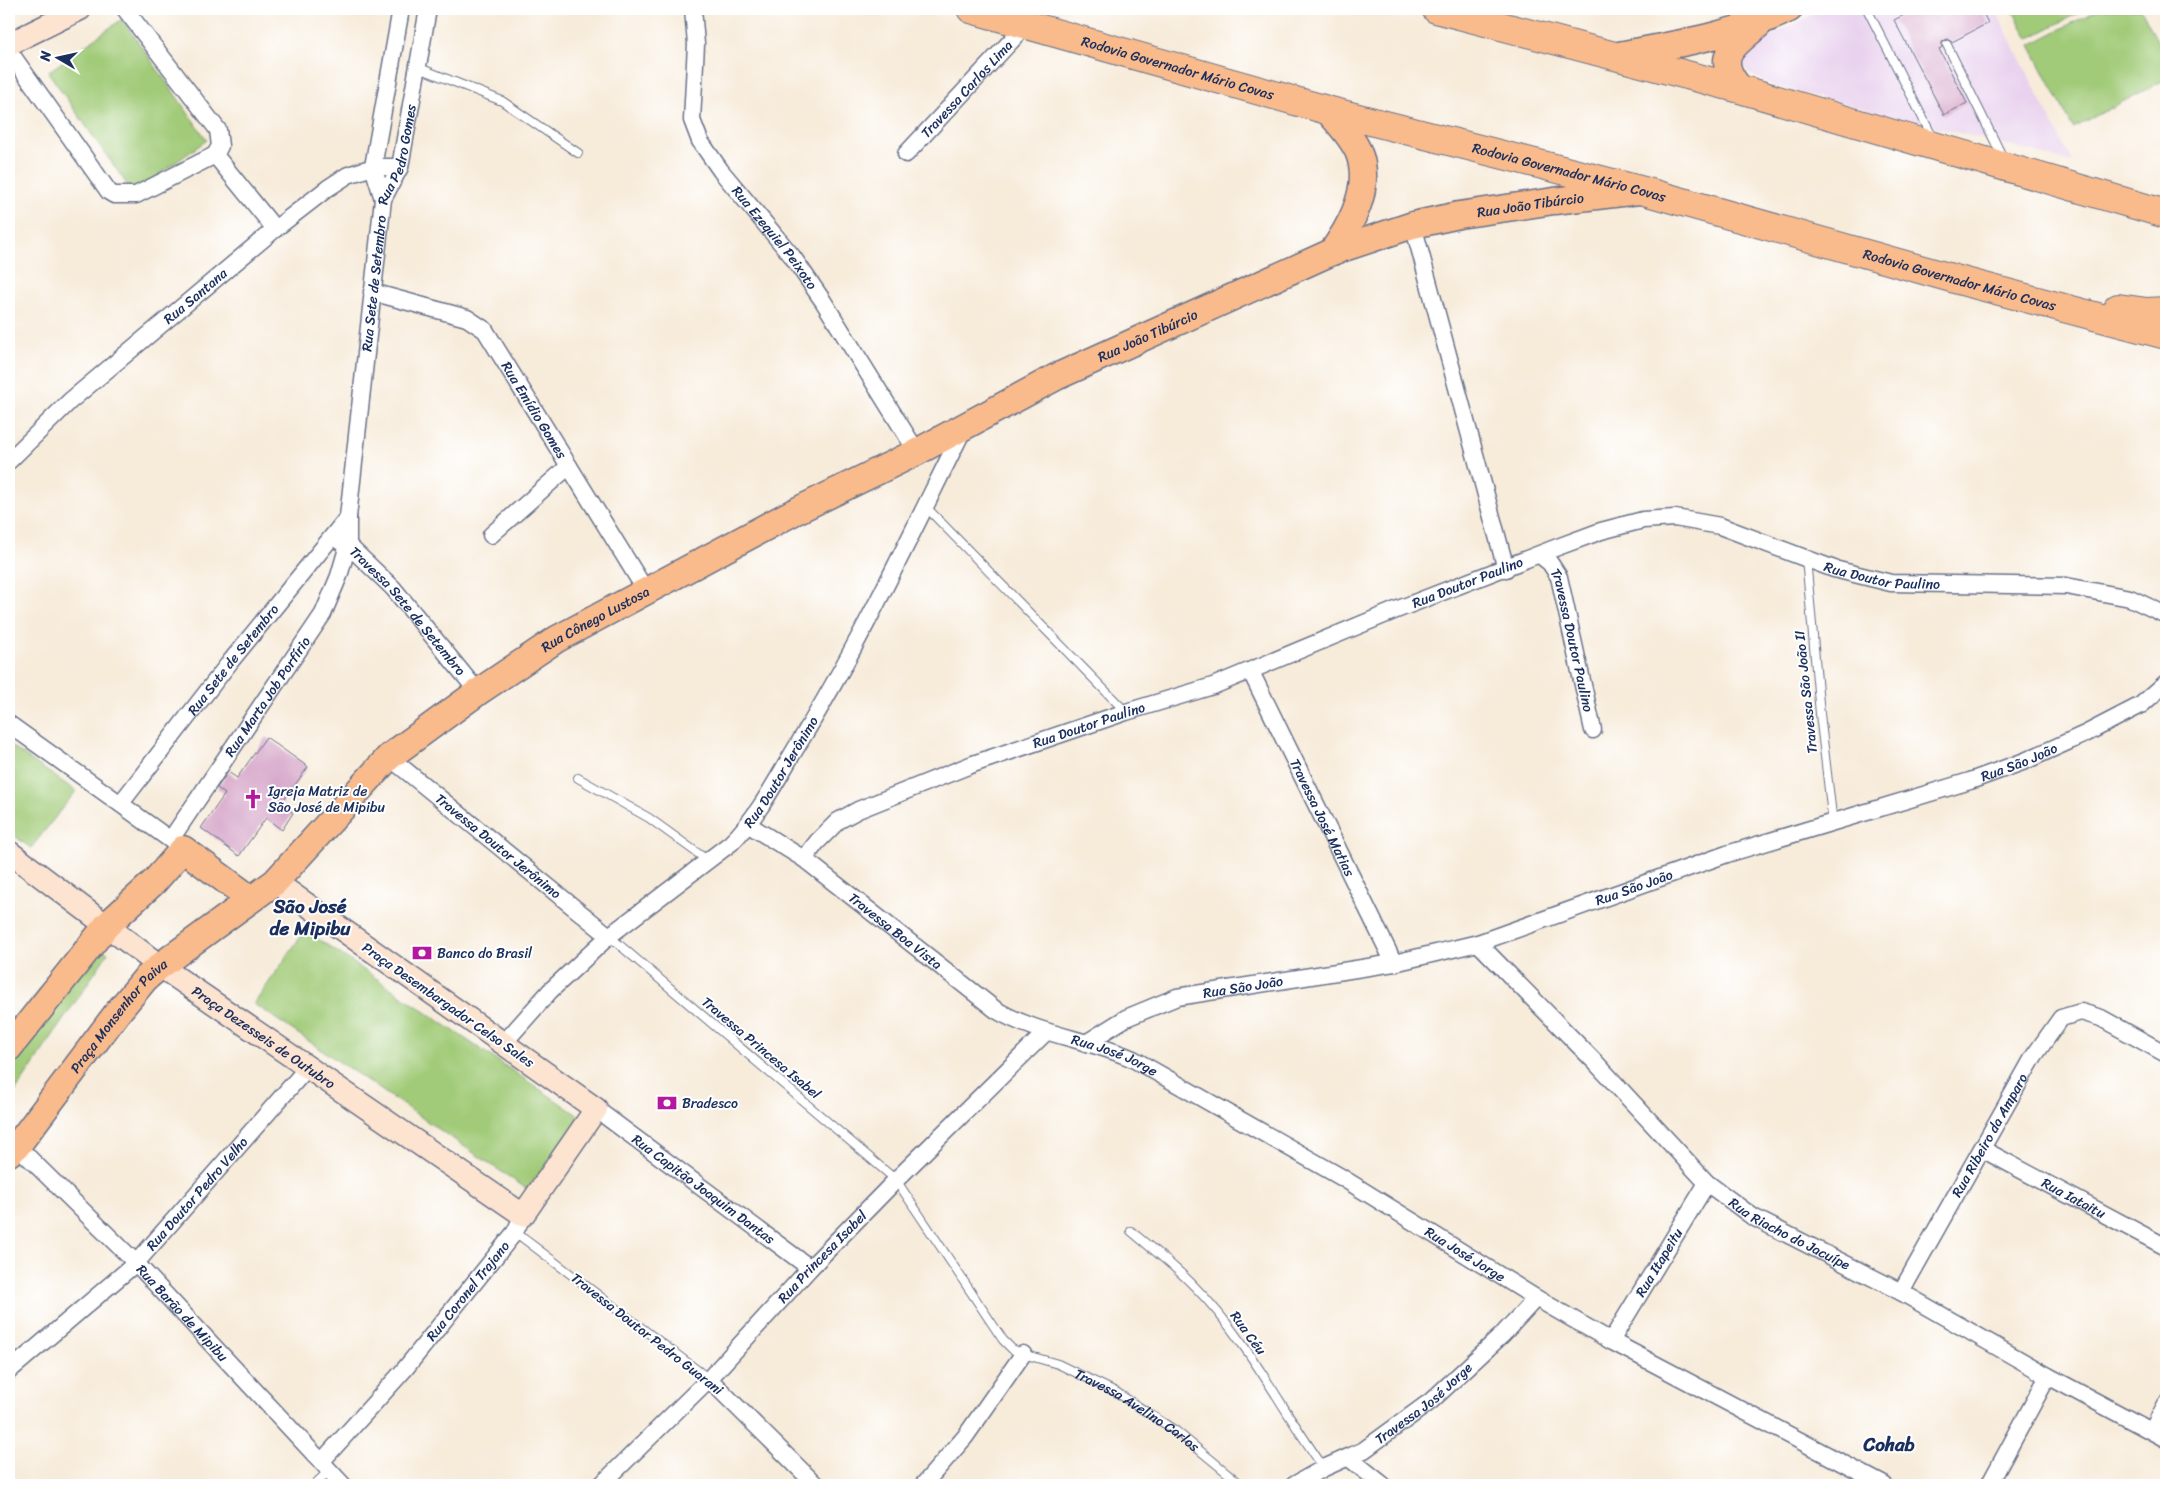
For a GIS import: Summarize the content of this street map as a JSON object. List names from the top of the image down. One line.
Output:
{"streets":{"highway":["Rodovia Governador Mário Covas"],"main road":["Rua João Tibúrcio","Rua Cônego Lustosa","Praça Monsenhor Paiva"],"street":["Travessa Carlos Lima","Rua Pedro Gomes","Rua Ezequiel Peixoto","Rua Sete de Setembro","Rua Santana","Rua Emídio Gomes","Rua Doutor Paulino","Travessa Sete de Setembro","Travessa Doutor Paulino","Rua Marta Job Porfírio","Rua São João","Rua Doutor Jerônimo","Travessa José Matias","Travessa Doutor Jerônimo","Travessa Boa Vista","Praça Desembargador Celso Sales","Praça Dezesseis de Outubro","Rua José Jorge","Rua Ribeiro da Amparo","Rua Capitão Joaquim Dantas","Rua Doutor Pedro Velho","Rua Iataitu","Rua Riacho do Jacuípe","Rua Princesa Isabel","Rua Itapeitu","Rua Coronel Trajano","Rua Barão de Mipibu","Travessa Doutor Pedro Guarani","Travessa José Jorge"],"lane":["Travessa São João II","Travessa Princesa Isabel","Rua Céu","Travessa Avelino Carlos"]},"crossings":[["Rodovia Governador Mário Covas","Travessa Carlos Lima"],["Rodovia Governador Mário Covas","Rua João Tibúrcio"],["Rua Pedro Gomes","Rua Sete de Setembro"],["Rua Pedro Gomes","Rua Santana"],["Rua João Tibúrcio","Rua Cônego Lustosa"],["Rua João Tibúrcio","Rua Doutor Jerônimo"],["Rua Ezequiel Peixoto","Rua Cônego Lustosa"],["Rua Sete de Setembro","Rua Emídio Gomes"],["Rua Sete de Setembro","Travessa Sete de Setembro"],["Rua Sete de Setembro","Rua Marta Job Porfírio"],["Rua Emídio Gomes","Rua Cônego Lustosa"],["Rua Doutor Paulino","Travessa Doutor Paulino"],["Rua Doutor Paulino","Travessa São João II"],["Rua Doutor Paulino","Travessa José Matias"],["Rua Doutor Paulino","Travessa Boa Vista"],["Travessa Sete de Setembro","Rua Cônego Lustosa"],["Travessa Sete de Setembro","Rua Marta Job Porfírio"],["Rua Cônego Lustosa","Rua Doutor Jerônimo"],["Rua Cônego Lustosa","Travessa Doutor Jerônimo"],["Rua Cônego Lustosa","Praça Desembargador Celso Sales"],["Rua Cônego Lustosa","Praça Monsenhor Paiva"],["Travessa São João II","Rua São João"],["Rua São João","Travessa José Matias"],["Rua São João","Rua José Jorge"],["Rua São João","Rua Riacho do Jacuípe"],["Rua Doutor Jerônimo","Travessa Doutor Jerônimo"],["Rua Doutor Jerônimo","Travessa Boa Vista"],["Rua Doutor Jerônimo","Praça Desembargador Celso Sales"],["Rua Doutor Jerônimo","Travessa Princesa Isabel"],["Travessa Doutor Jerônimo","Travessa Princesa Isabel"],["Travessa Boa Vista","Rua José Jorge"],["Travessa Boa Vista","Rua Princesa Isabel"],["Praça Desembargador Celso Sales","Praça Monsenhor Paiva"],["Praça Desembargador Celso Sales","Rua Capitão Joaquim Dantas"],["Praça Desembargador Celso Sales","Rua Coronel Trajano"],["Praça Monsenhor Paiva","Praça Dezesseis de Outubro"],["Praça Monsenhor Paiva","Rua Barão de Mipibu"],["Praça Dezesseis de Outubro","Rua Doutor Pedro Velho"],["Praça Dezesseis de Outubro","Rua Coronel Trajano"],["Praça Dezesseis de Outubro","Travessa Doutor Pedro Guarani"],["Travessa Princesa Isabel","Rua Princesa Isabel"],["Travessa Princesa Isabel","Travessa Avelino Carlos"],["Rua José Jorge","Rua Princesa Isabel"],["Rua José Jorge","Rua Itapeitu"],["Rua José Jorge","Travessa José Jorge"],["Rua Ribeiro da Amparo","Rua Iataitu"],["Rua Ribeiro da Amparo","Rua Riacho do Jacuípe"],["Rua Capitão Joaquim Dantas","Rua Princesa Isabel"],["Rua Capitão Joaquim Dantas","Rua Coronel Trajano"],["Rua Doutor Pedro Velho","Rua Barão de Mipibu"],["Rua Riacho do Jacuípe","Rua Itapeitu"],["Rua Princesa Isabel","Travessa Doutor Pedro Guarani"],["Rua Princesa Isabel","Travessa Avelino Carlos"],["Rua Coronel Trajano","Rua Barão de Mipibu"],["Rua Coronel Trajano","Travessa Doutor Pedro Guarani"],["Rua Céu","Travessa José Jorge"]],"districts":["São José de Mipibu","Cohab"],"places":{"church":["Igreja Matriz de São José de Mipibu"],"bank":["Banco do Brasil","Bradesco"]},"north":"left"}
